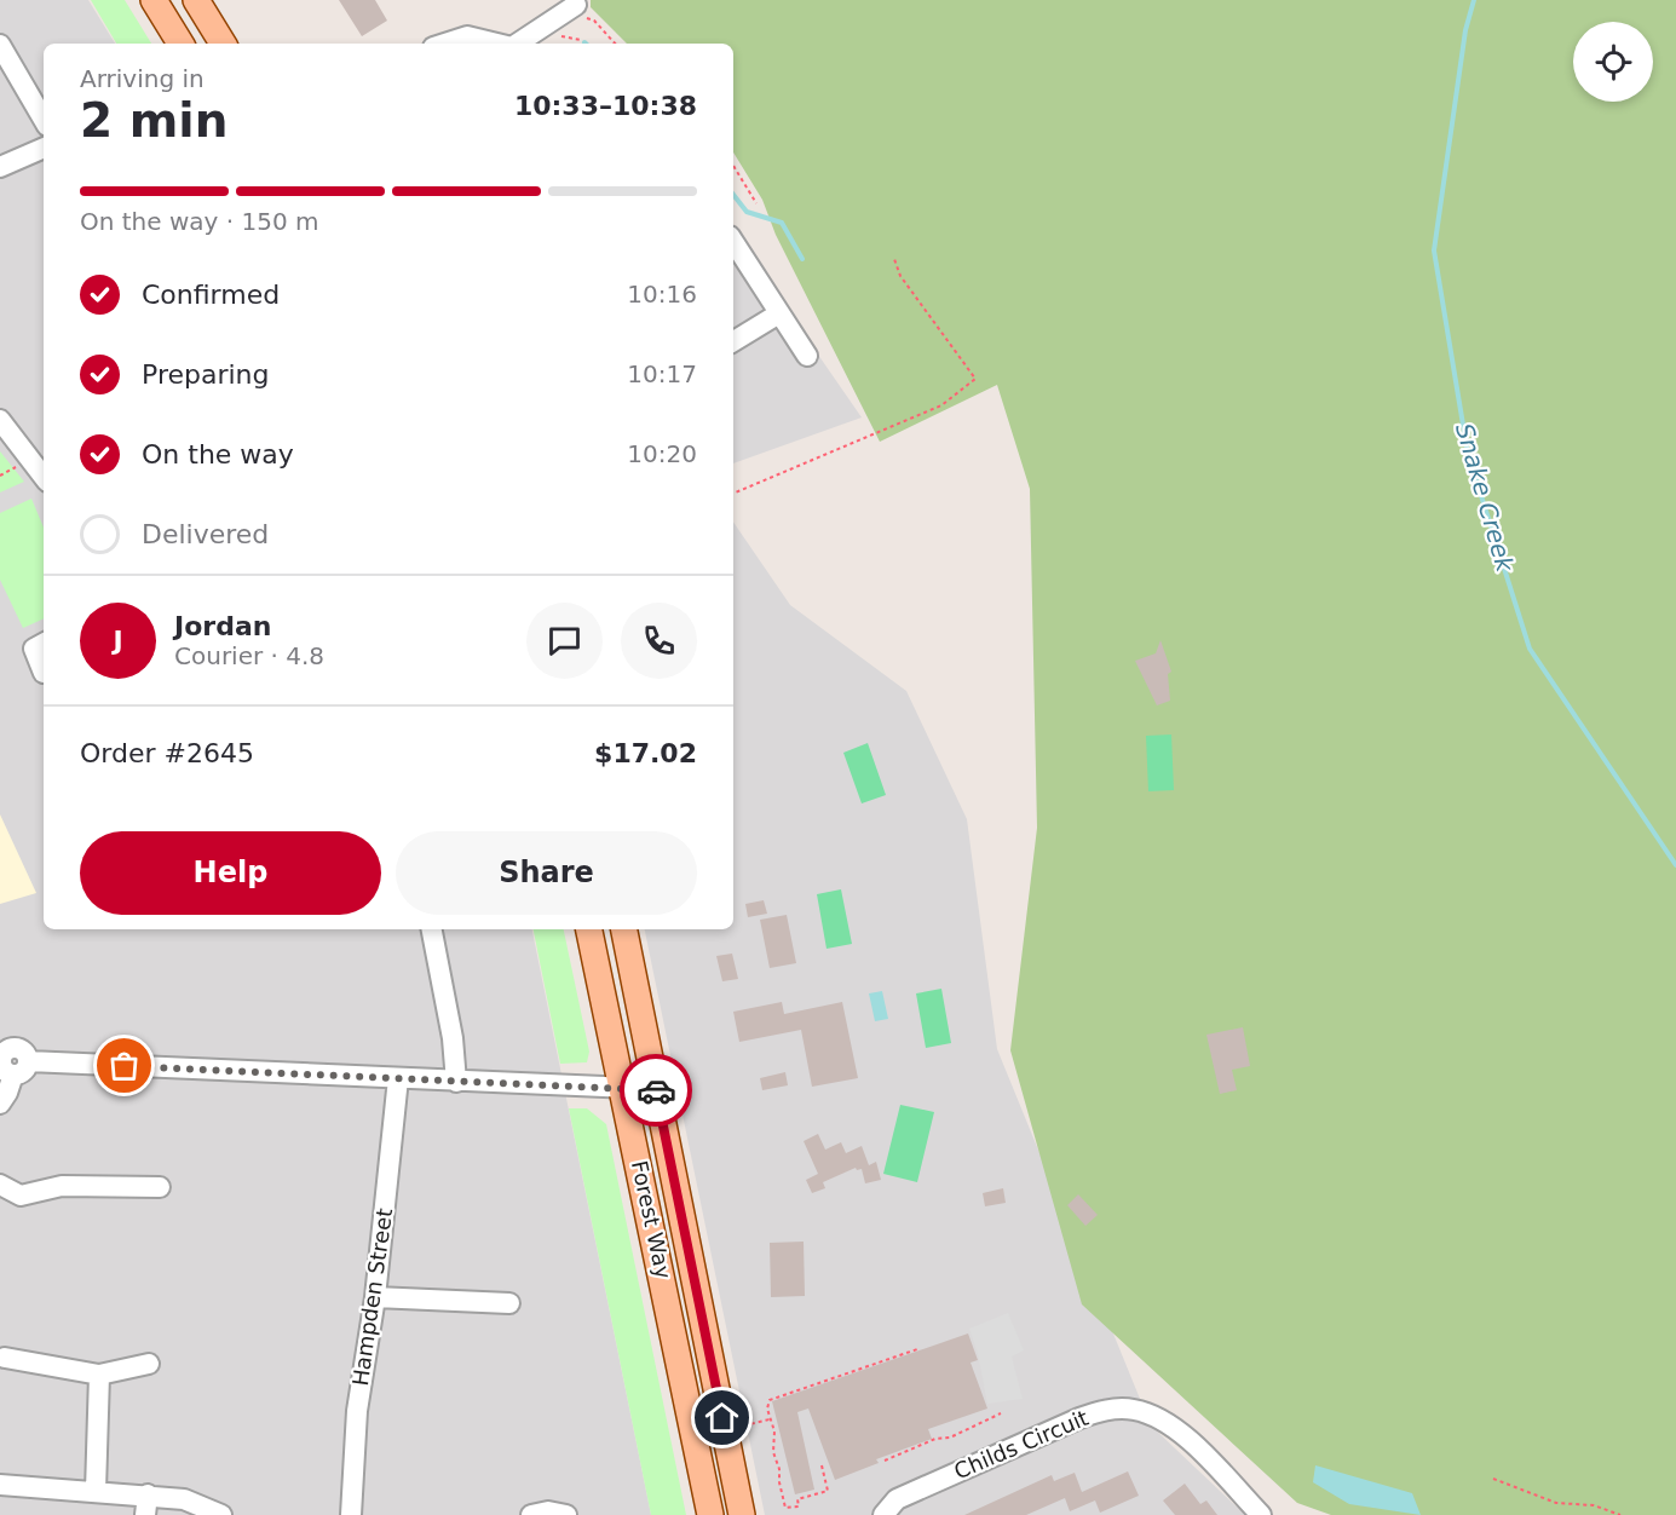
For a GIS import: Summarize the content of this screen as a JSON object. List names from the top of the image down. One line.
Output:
{"streets":{"main road":["Forest Way"],"street":["Hampden Street","Childs Circuit"]},"water":["Snake Creek"],"page":{"heading":["2 min","Arriving in","10:33–10:38"],"panel":["Jordan","Courier · 4.8","Order #2645","$17.02"],"bar":"On the way · 150 m","list":[["Confirmed","10:16"],["Preparing","10:17"],["On the way","10:20"],"Delivered"],"round":"J","buttons":["Help","Share"]}}
